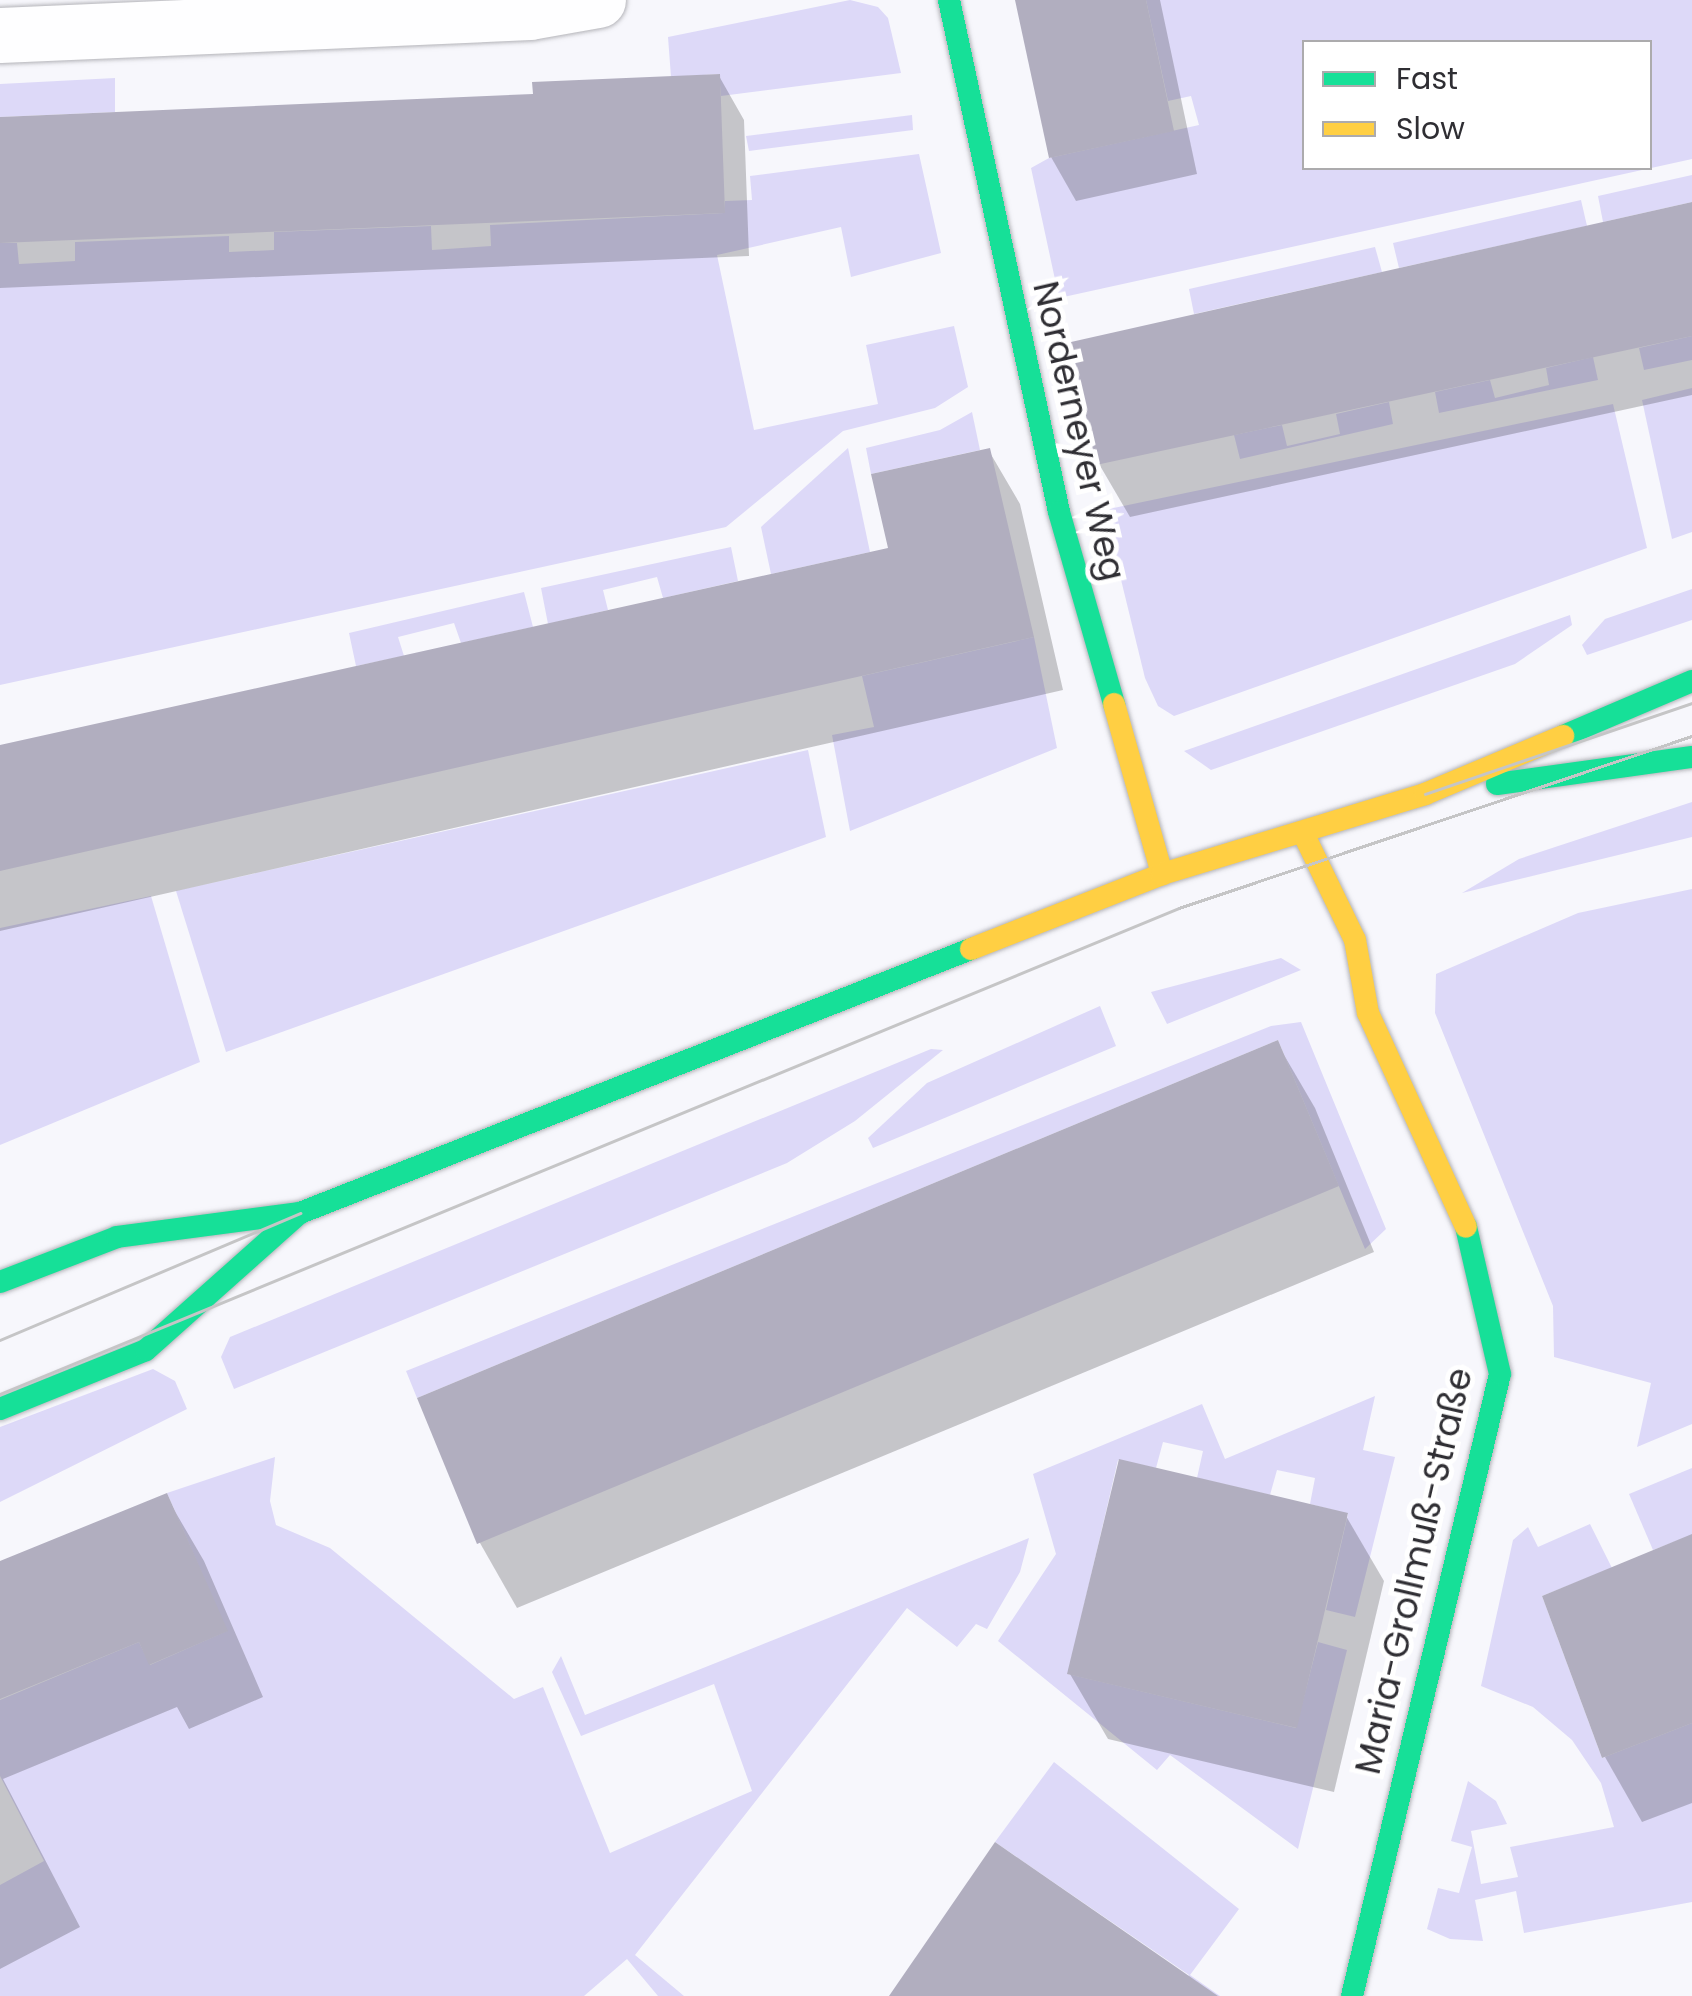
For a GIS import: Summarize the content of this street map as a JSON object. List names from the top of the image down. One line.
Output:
{"streets":{"street":["Norderneyer Weg","Maria-Grollmuß-Straße"]},"legend":["Fast","Slow"]}
